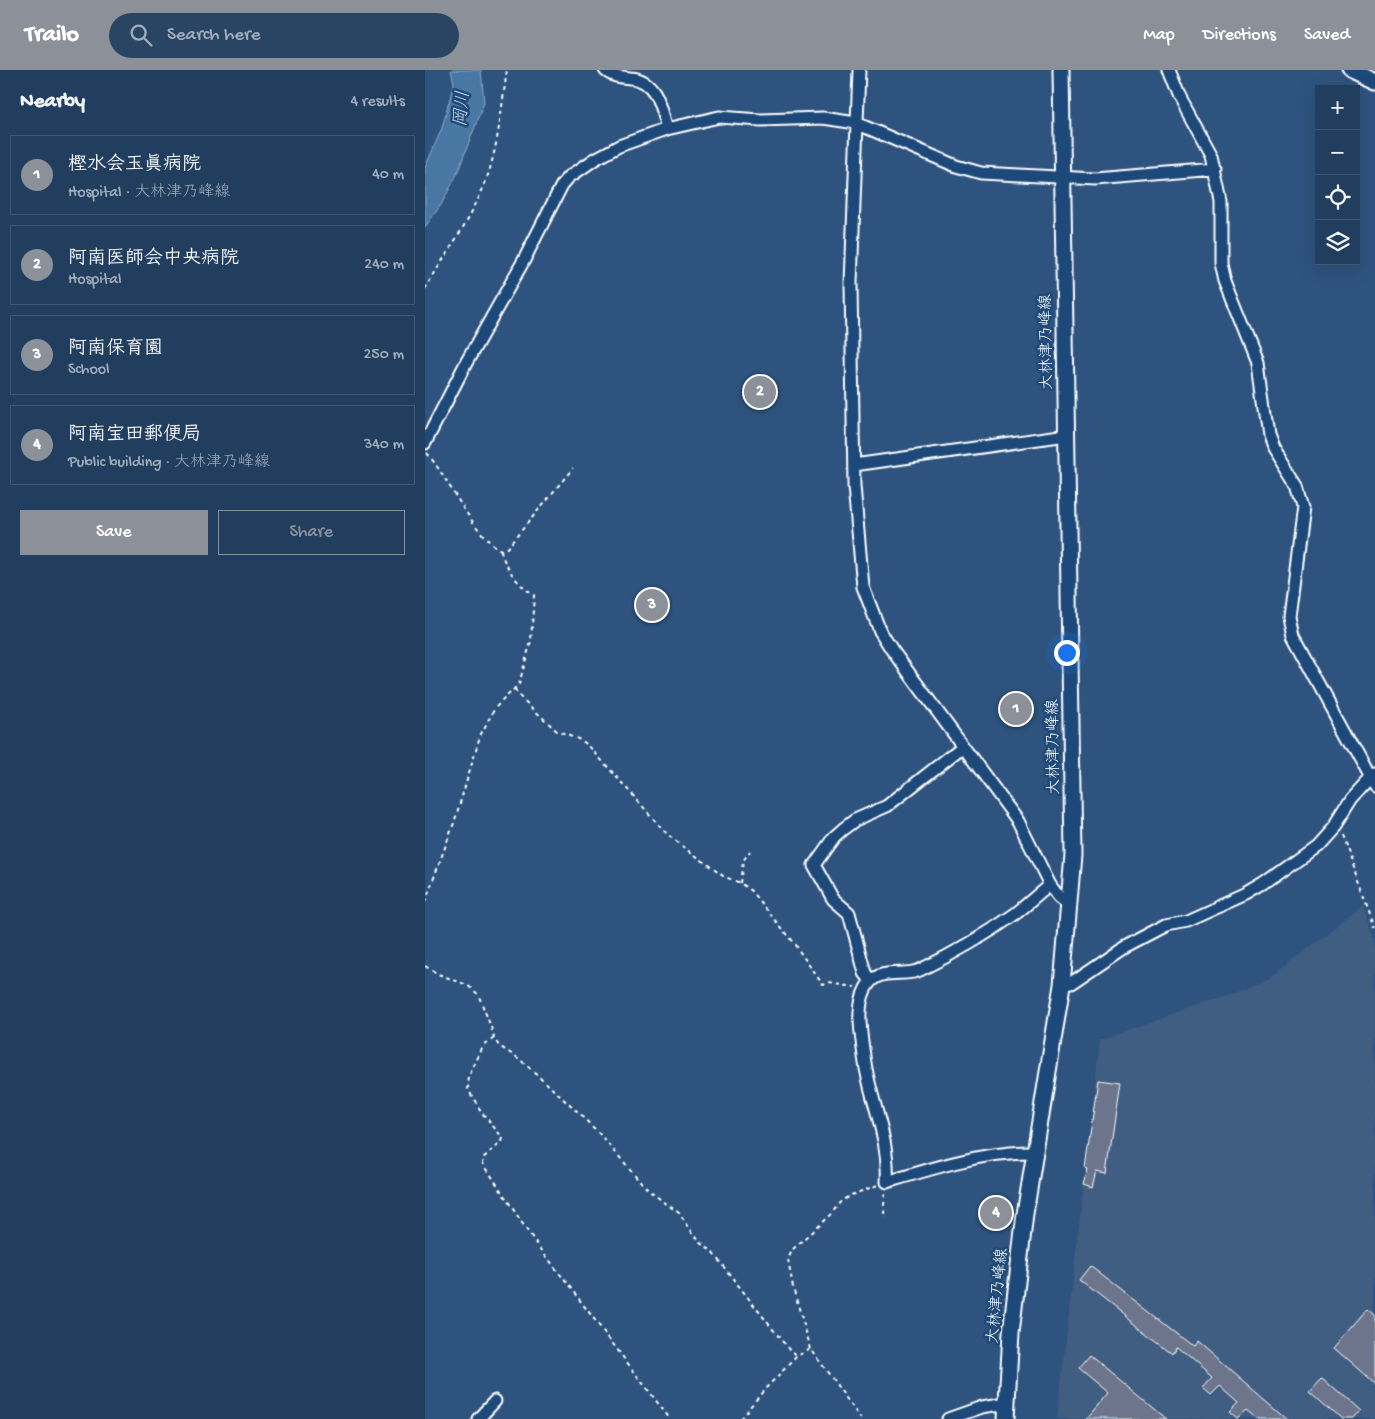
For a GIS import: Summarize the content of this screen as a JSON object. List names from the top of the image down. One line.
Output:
{"streets":{"main road":["大林津乃峰線"]},"water":["岡川"],"page":{"header":"Trailo","search":"Search here","nav":["Map","Directions","Saved"],"heading":["Nearby","4 results"],"map_buttons":["+","−"],"list":[{"mark":"1","name":"樫水会玉眞病院","note":"Hospital · 大林津乃峰線","value":"40 m"},{"mark":"2","name":"阿南医師会中央病院","note":"Hospital","value":"240 m"},{"mark":"3","name":"阿南保育園","note":"School","value":"250 m"},{"mark":"4","name":"阿南宝田郵便局","note":"Public building · 大林津乃峰線","value":"340 m"}],"pins":["2","3","1","4"],"buttons":["Save","Share"]}}
